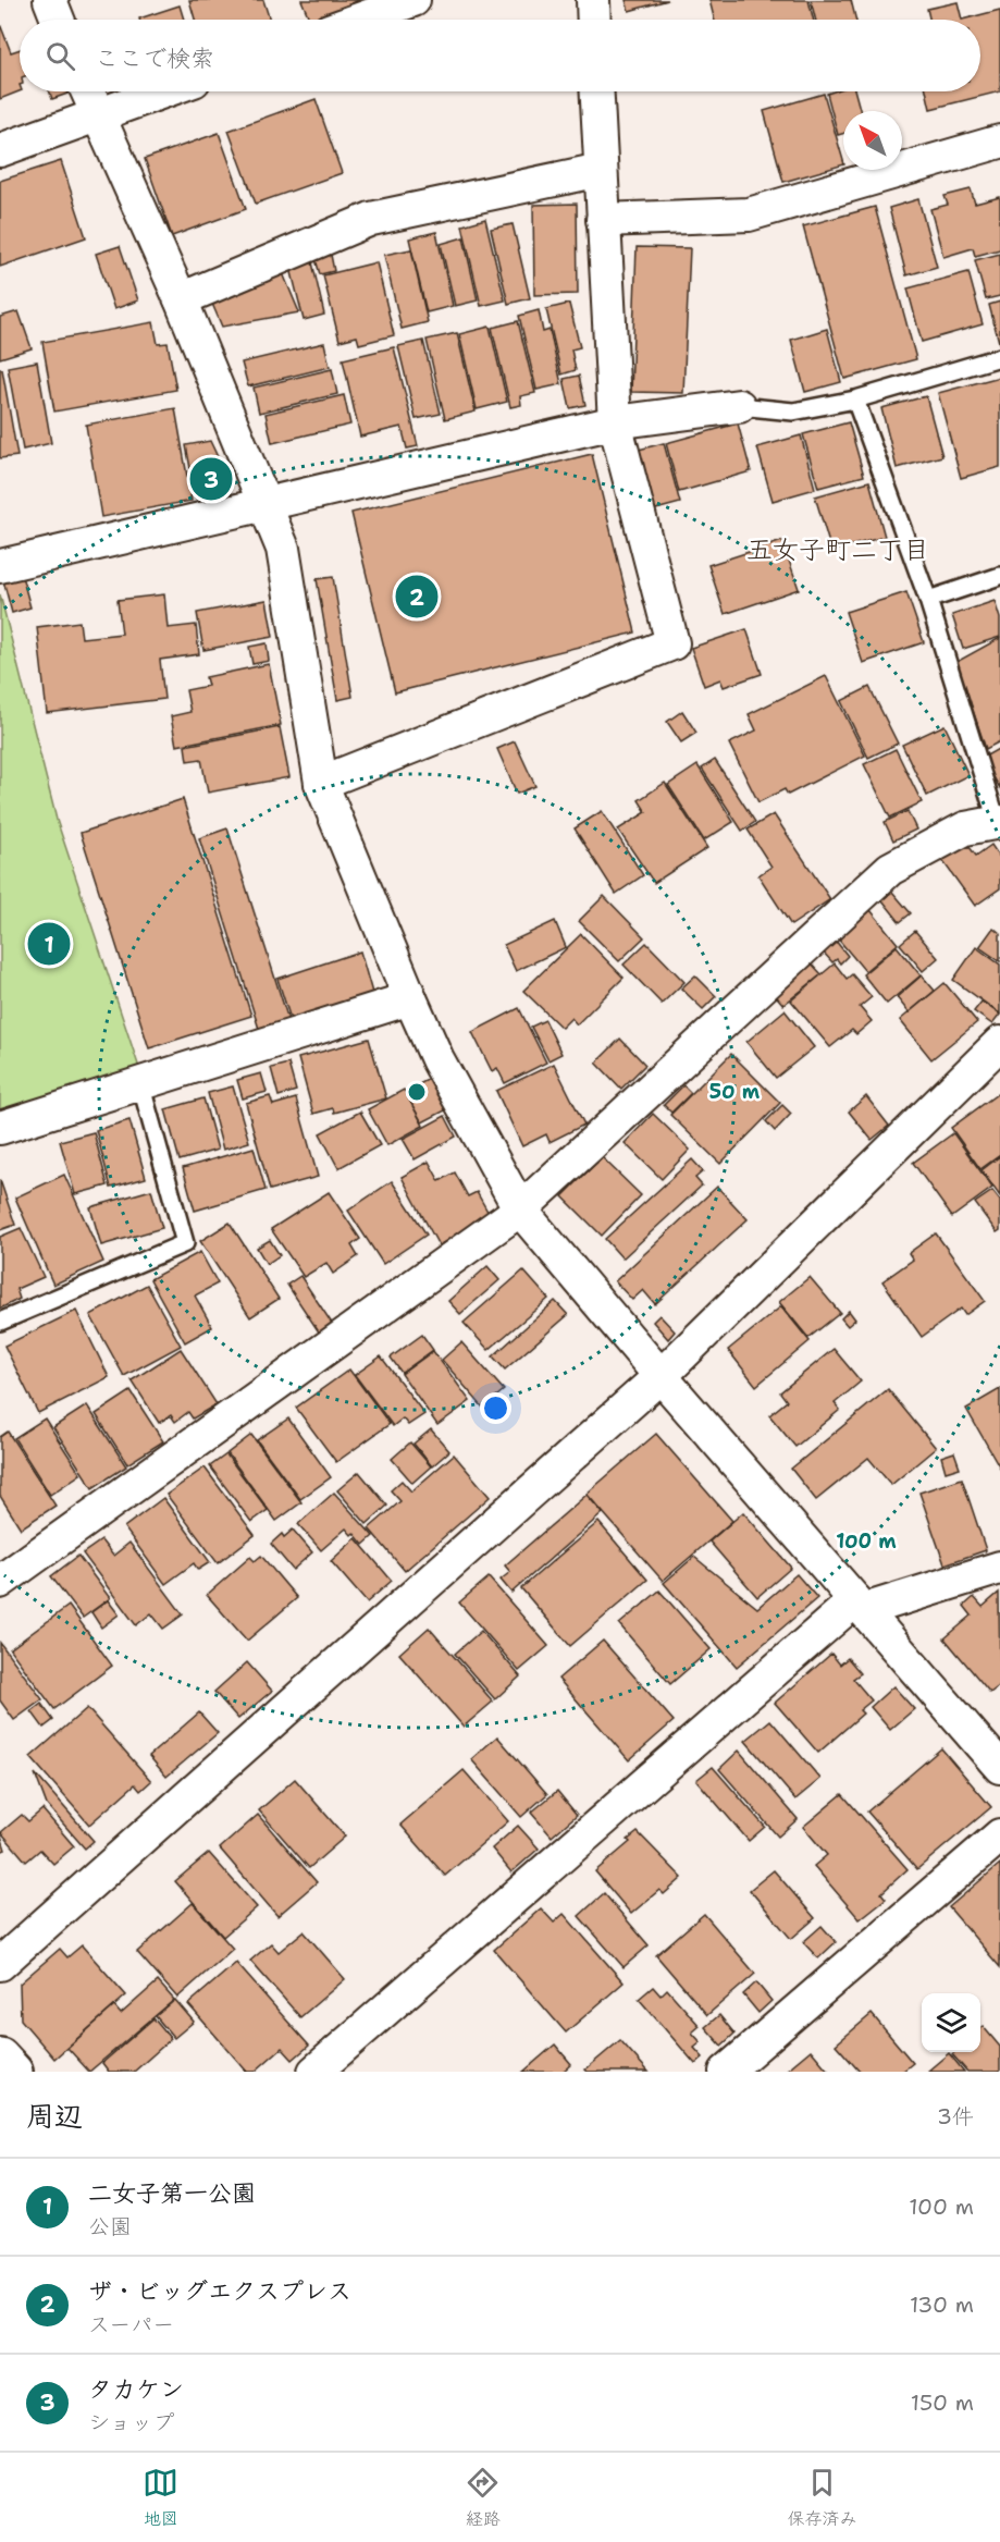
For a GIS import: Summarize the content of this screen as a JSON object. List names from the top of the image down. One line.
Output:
{"districts":["五女子町二丁目"],"north":"top left","page":{"search":"ここで検索","pins":["3","2","1"],"heading":["周辺","3件"],"list":[{"mark":"1","name":"二女子第一公園","note":"公園","value":"100 m"},{"mark":"2","name":"ザ・ビッグエクスプレス","note":"スーパー","value":"130 m"},{"mark":"3","name":"タカケン","note":"ショップ","value":"150 m"}],"nav":["地図","経路","保存済み"]},"rings":["50 m","100 m"]}
